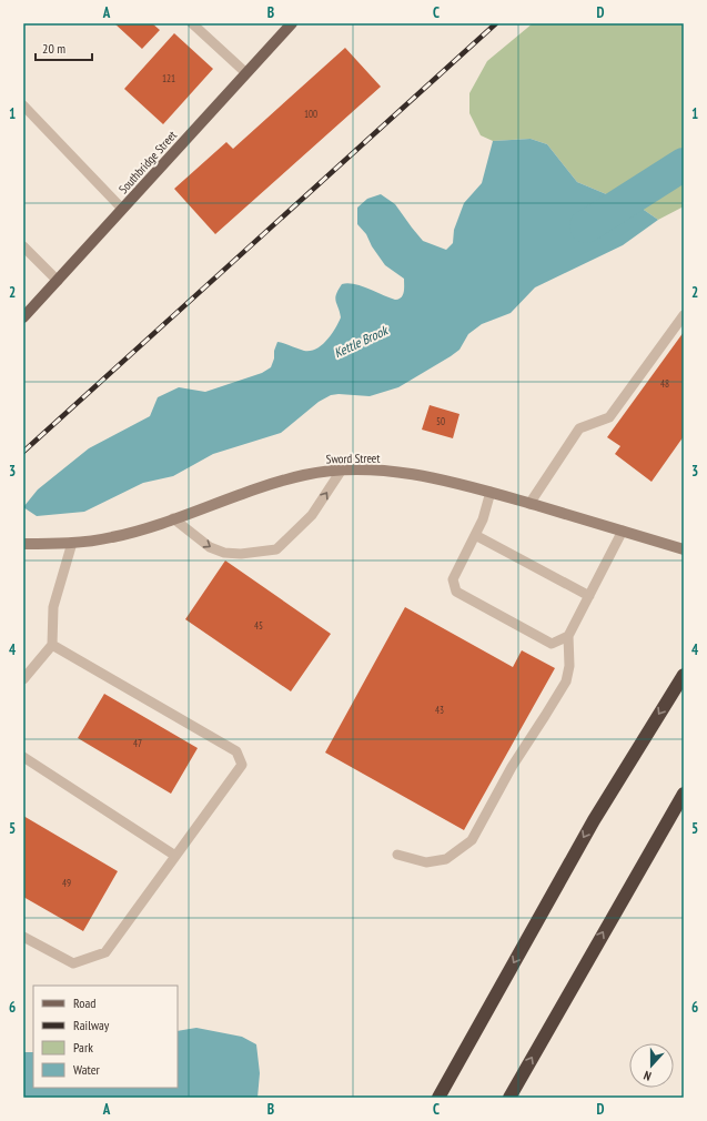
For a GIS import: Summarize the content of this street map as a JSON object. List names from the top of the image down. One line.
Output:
{"streets":{"main road":["Southbridge Street"],"street":["Sword Street"]},"water":["Kettle Brook"],"house_numbers":["121","100","48","50","45","43","47","49"],"legend":["Road","Railway","Park","Water"],"scale_bar":"20 m","north":"bottom","grid":{"columns":["A","B","C","D"],"rows":["1","2","3","4","5","6"]}}
